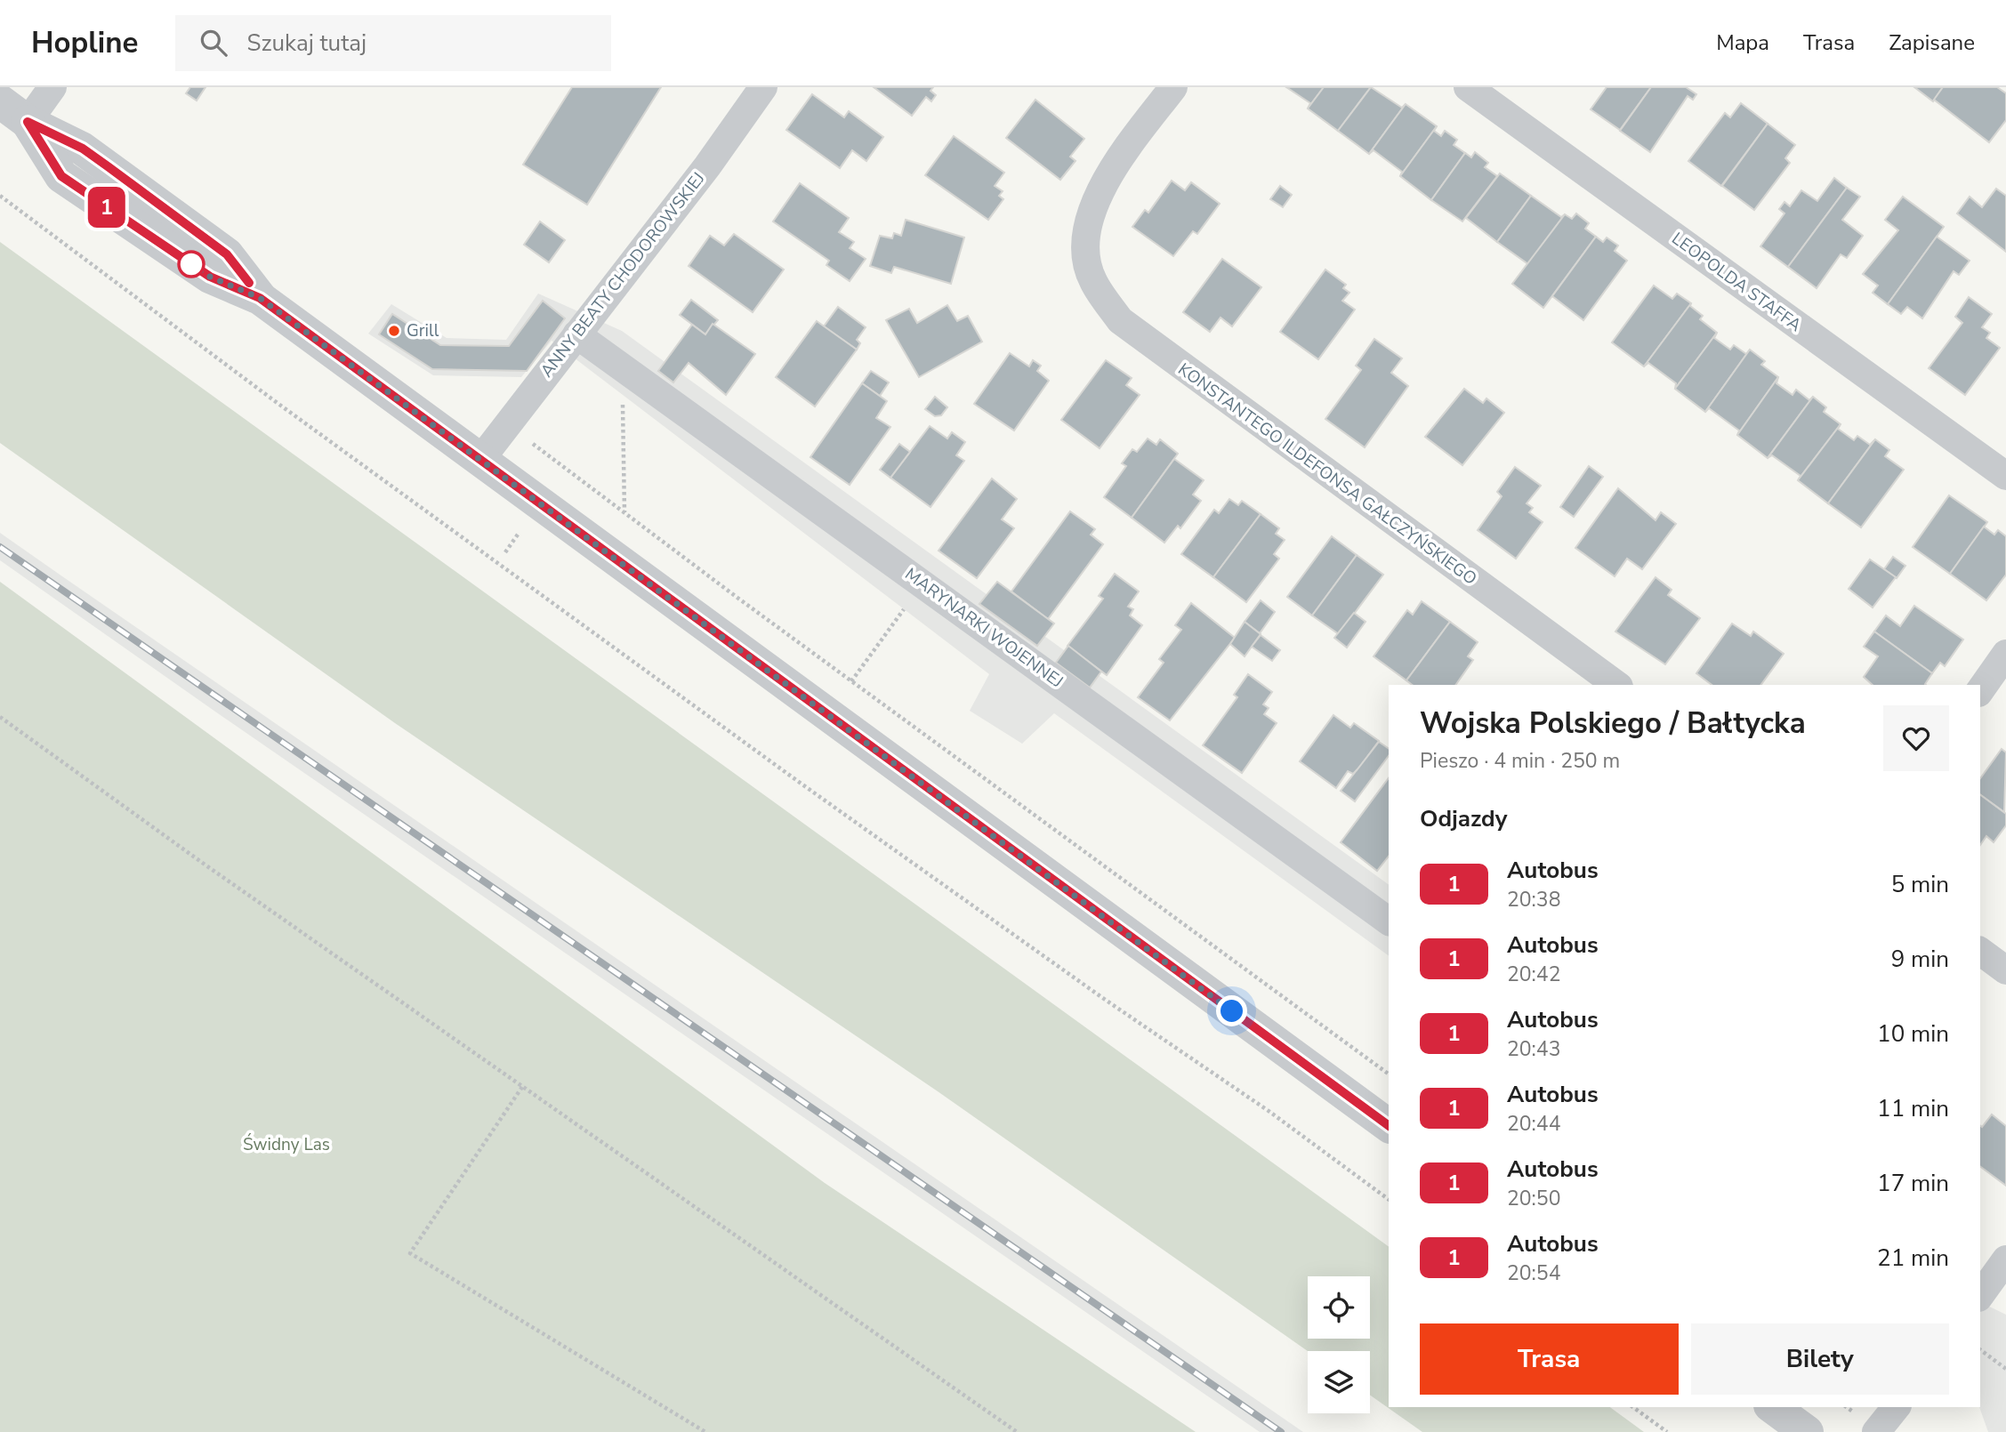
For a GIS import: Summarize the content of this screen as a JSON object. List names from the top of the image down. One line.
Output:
{"streets":{"street":["ANNY BEATY CHODOROWSKIEJ","LEOPOLDA STAFFA","KONSTANTEGO ILDEFONSA GAŁCZYŃSKIEGO","MARYNARKI WOJENNEJ"]},"crossings":[["ANNY BEATY CHODOROWSKIEJ","MARYNARKI WOJENNEJ"]],"parks":["Świdny Las"],"places":["Grill"],"lines":["bus line 1"],"page":{"header":"Hopline","search":"Szukaj tutaj","nav":["Mapa","Trasa","Zapisane"],"on_map":"1","heading":[["Wojska Polskiego / Bałtycka","Pieszo · 4 min · 250 m"],"Odjazdy"],"list":[{"mark":"1","name":"Autobus","note":"20:38","value":"5 min"},{"mark":"1","name":"Autobus","note":"20:42","value":"9 min"},{"mark":"1","name":"Autobus","note":"20:43","value":"10 min"},{"mark":"1","name":"Autobus","note":"20:44","value":"11 min"},{"mark":"1","name":"Autobus","note":"20:50","value":"17 min"},{"mark":"1","name":"Autobus","note":"20:54","value":"21 min"}],"buttons":["Trasa","Bilety"]}}
